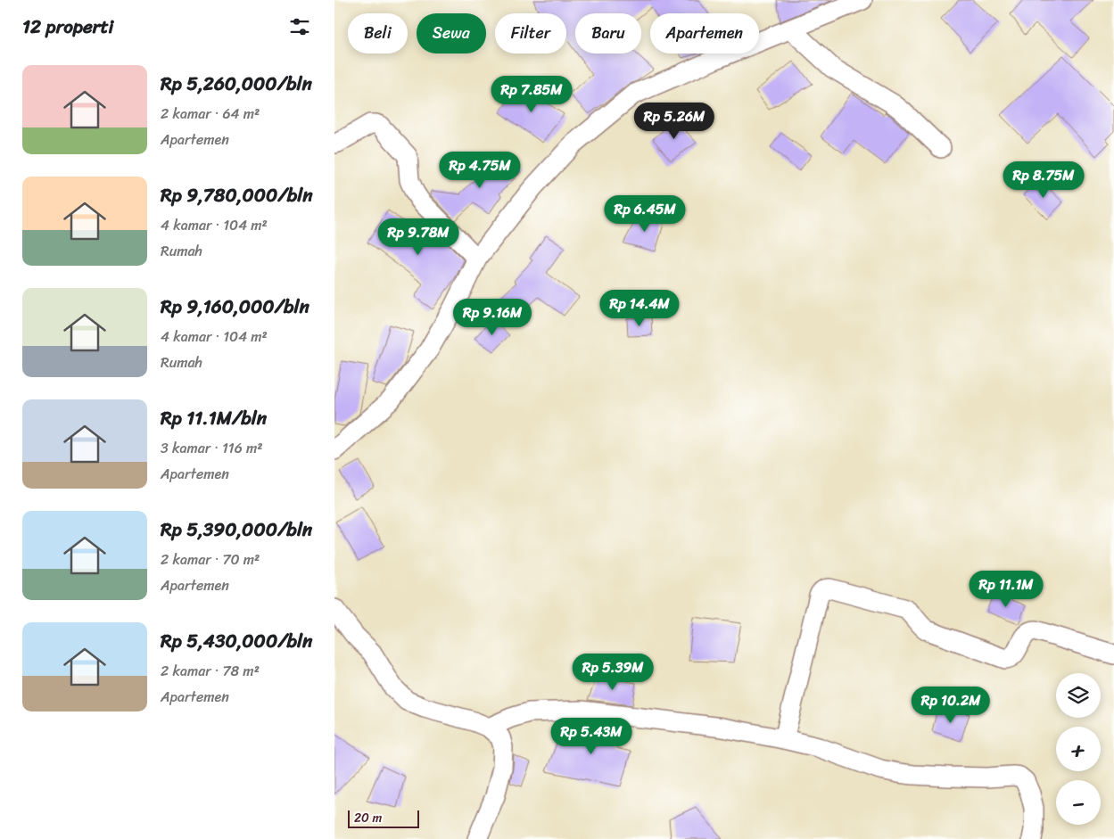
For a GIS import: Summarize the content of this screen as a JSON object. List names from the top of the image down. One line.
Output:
{"scale_bar":"20 m","page":{"heading":"12 properti","chip":["Beli","Sewa","Filter","Baru","Apartemen"],"list":[{"name":"Rp 5,260,000/bln","note":"2 kamar · 64 m² · Apartemen"},{"name":"Rp 9,780,000/bln","note":"4 kamar · 104 m² · Rumah"},{"name":"Rp 9,160,000/bln","note":"4 kamar · 104 m² · Rumah"},{"name":"Rp 11.1M/bln","note":"3 kamar · 116 m² · Apartemen"},{"name":"Rp 5,390,000/bln","note":"2 kamar · 70 m² · Apartemen"},{"name":"Rp 5,430,000/bln","note":"2 kamar · 78 m² · Apartemen"}],"price":["Rp 7.85M","Rp 5.26M","Rp 4.75M","Rp 8.75M","Rp 6.45M","Rp 9.78M","Rp 14.4M","Rp 9.16M","Rp 11.1M","Rp 5.39M","Rp 10.2M","Rp 5.43M"],"map_buttons":["+","−"],"scale":"20 m"}}
